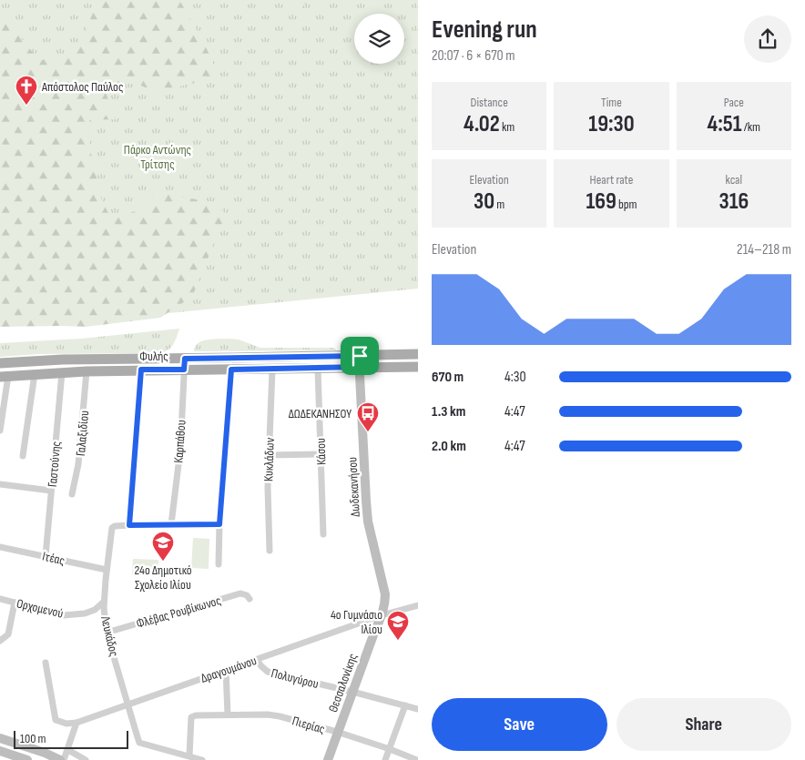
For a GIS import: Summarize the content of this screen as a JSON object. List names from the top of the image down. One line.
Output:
{"streets":{"main road":["Φυλής"],"street":["Γαλαξιδίου","Καρπάθου","Κάσου","Κυκλάδων","Γαστούνης","Δωδεκανήσου","Ιτέας","Ορχομενού","Φλέβας Ρουβίκωνος","Λευκάδος","Δραγουμάνου","Πολυγύρου","Θεσσαλονίκης","Πιερίας"]},"crossings":[["Φυλής","Γαλαξιδίου"],["Φυλής","Καρπάθου"],["Φυλής","Κάσου"],["Φυλής","Κυκλάδων"],["Φυλής","Γαστούνης"],["Φυλής","Δωδεκανήσου"],["Γαστούνης","Ιτέας"],["Δωδεκανήσου","Δραγουμάνου"],["Δωδεκανήσου","Θεσσαλονίκης"],["Ιτέας","Λευκάδος"],["Ορχομενού","Λευκάδος"],["Φλέβας Ρουβίκωνος","Λευκάδος"],["Λευκάδος","Δραγουμάνου"],["Λευκάδος","Πιερίας"],["Δραγουμάνου","Πολυγύρου"],["Δραγουμάνου","Θεσσαλονίκης"],["Πολυγύρου","Θεσσαλονίκης"],["Θεσσαλονίκης","Πιερίας"]],"parks":["Πάρκο Αντώνης Τρίτσης"],"places":{"church":["Απόστολος Παύλος"],"bus stop":["ΔΩΔΕΚΑΝΗΣΟΥ"],"school or university":["24ο Δημοτικό Σχολείο Ιλίου","4ο Γυμνάσιο Ιλίου"]},"scale_bar":"100 m","page":{"heading":["Evening run","20:07 · 6 × 670 m"],"stats":[["Distance","4.02 km"],["Time","19:30"],["Pace","4:51 /km"],["Elevation","30 m"],["Heart rate","169 bpm"],["kcal","316"]],"chart":["Elevation","214–218 m"],"list":[{"name":"670 m","note":"4:30"},{"name":"1.3 km","note":"4:47"},{"name":"2.0 km","note":"4:47"}],"buttons":["Save","Share"],"scale":"100 m"}}
